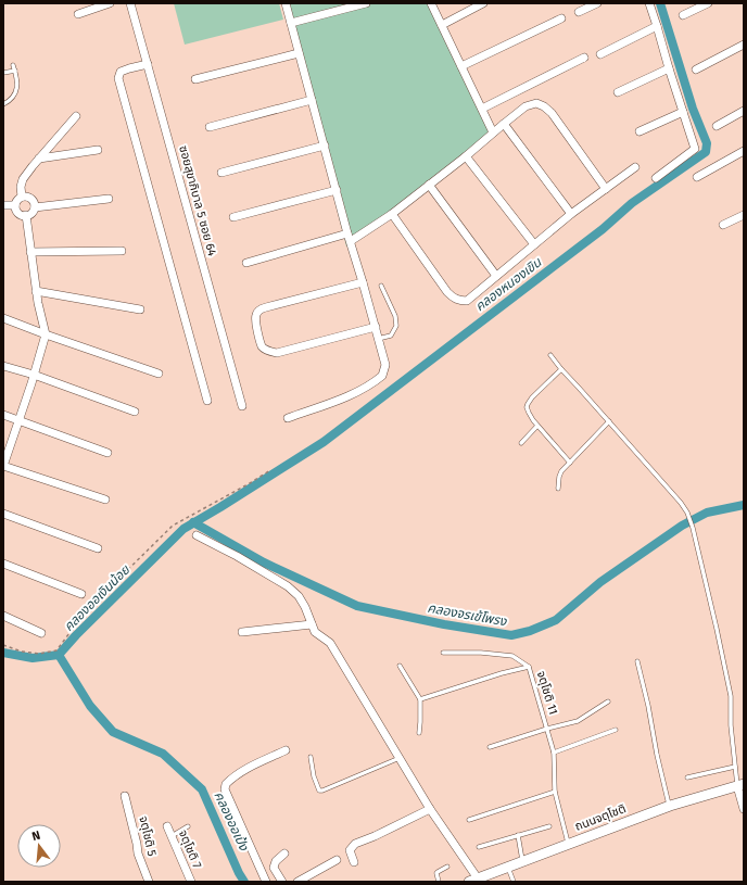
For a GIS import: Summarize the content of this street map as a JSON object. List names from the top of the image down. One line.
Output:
{"streets":{"street":["ซอยสุขาภิบาล 5 ซอย 64","ถนนจตุโชติ","จตุโชติ 5","จตุโชติ 7"],"lane":["จตุโชติ 11"]},"crossings":[["จตุโชติ 11","ถนนจตุโชติ"]],"water":["คลองหนองเขิน","คลองออเงินน้อย","คลองจรเข้โพรง","คลองออเป้ง"],"north":"top"}
